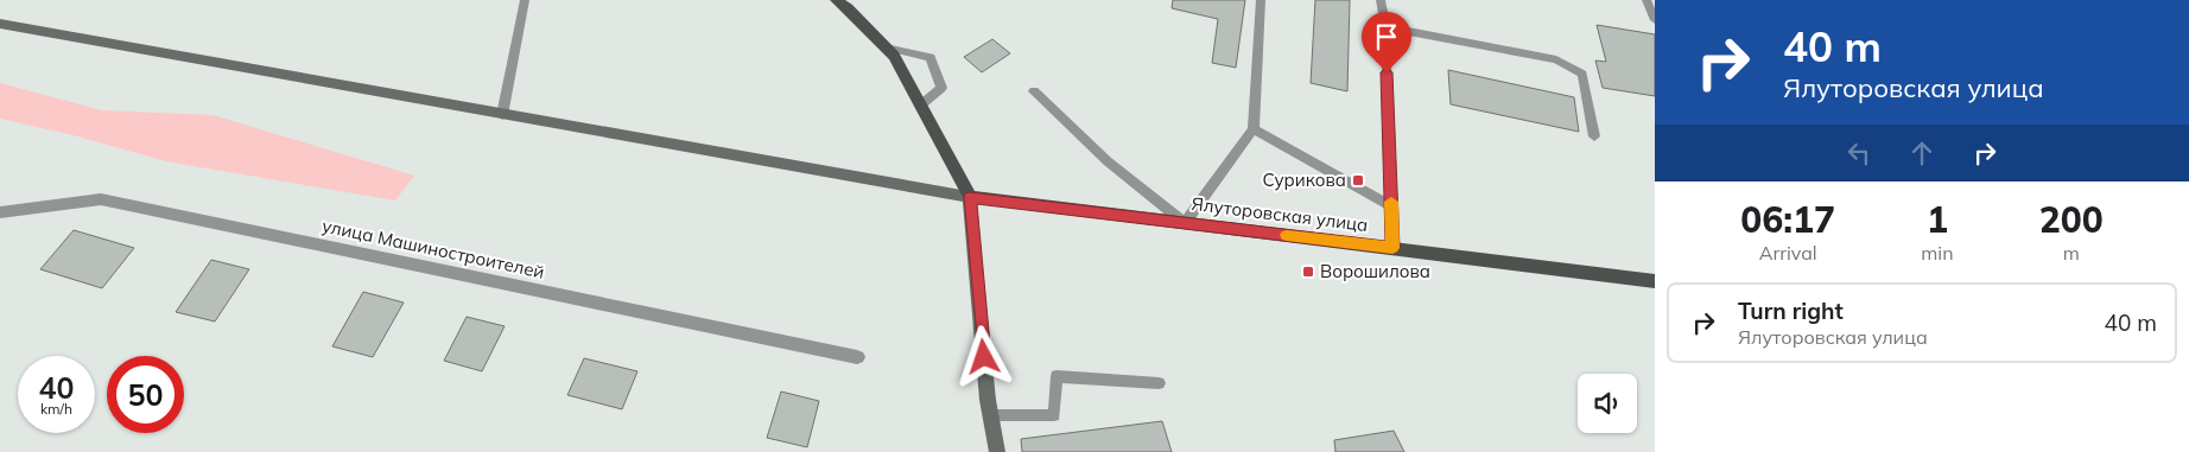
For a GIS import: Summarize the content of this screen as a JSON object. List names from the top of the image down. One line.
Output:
{"streets":{"main road":["Ялуторовская улица"],"street":["улица Машиностроителей"]},"places":{"transit":["Сурикова","Ворошилова"]},"page":{"turn":["40 m","Ялуторовская улица"],"eta":["06:17","Arrival","1","min","200","m"],"list":[{"name":"Turn right","note":"Ялуторовская улица","value":"40 m"}],"speed":"40 km/h","limit":"50"}}
